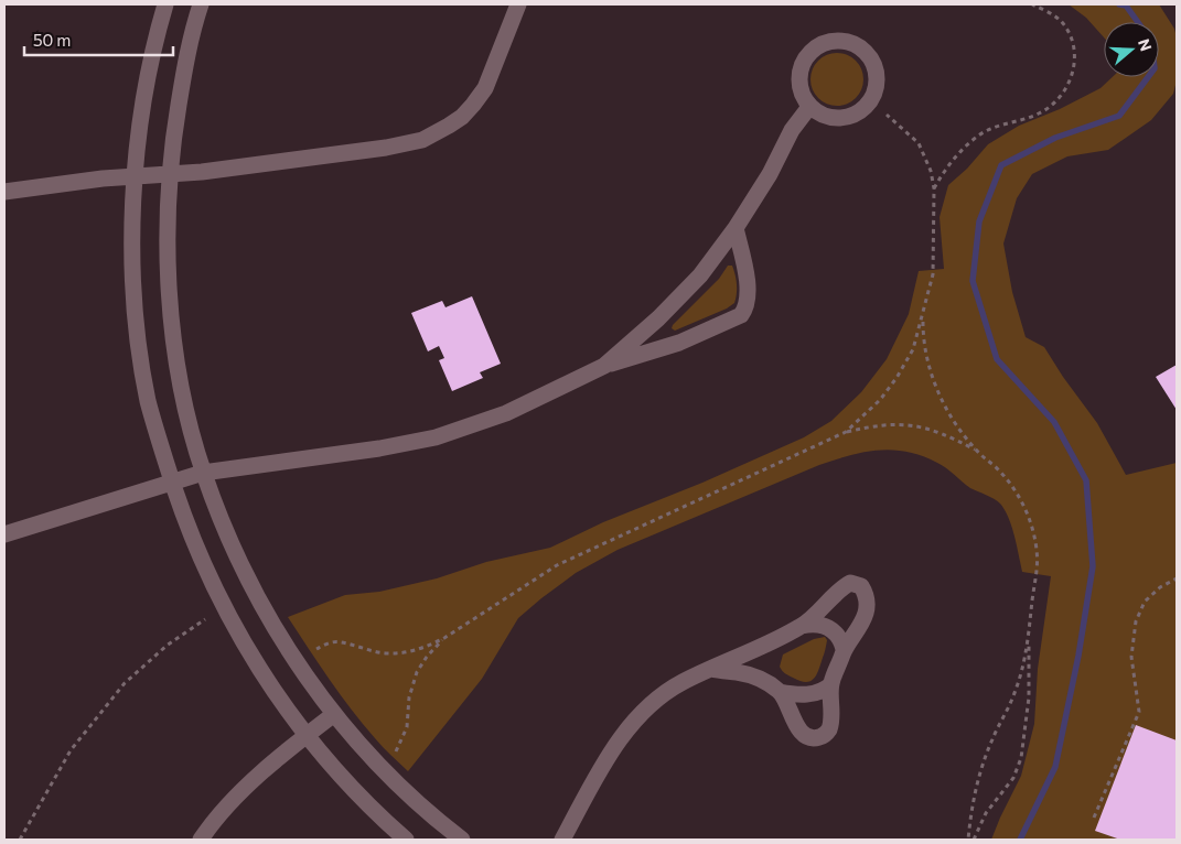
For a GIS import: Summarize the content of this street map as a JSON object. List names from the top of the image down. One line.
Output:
{"scale_bar":"50 m","north":"right"}
